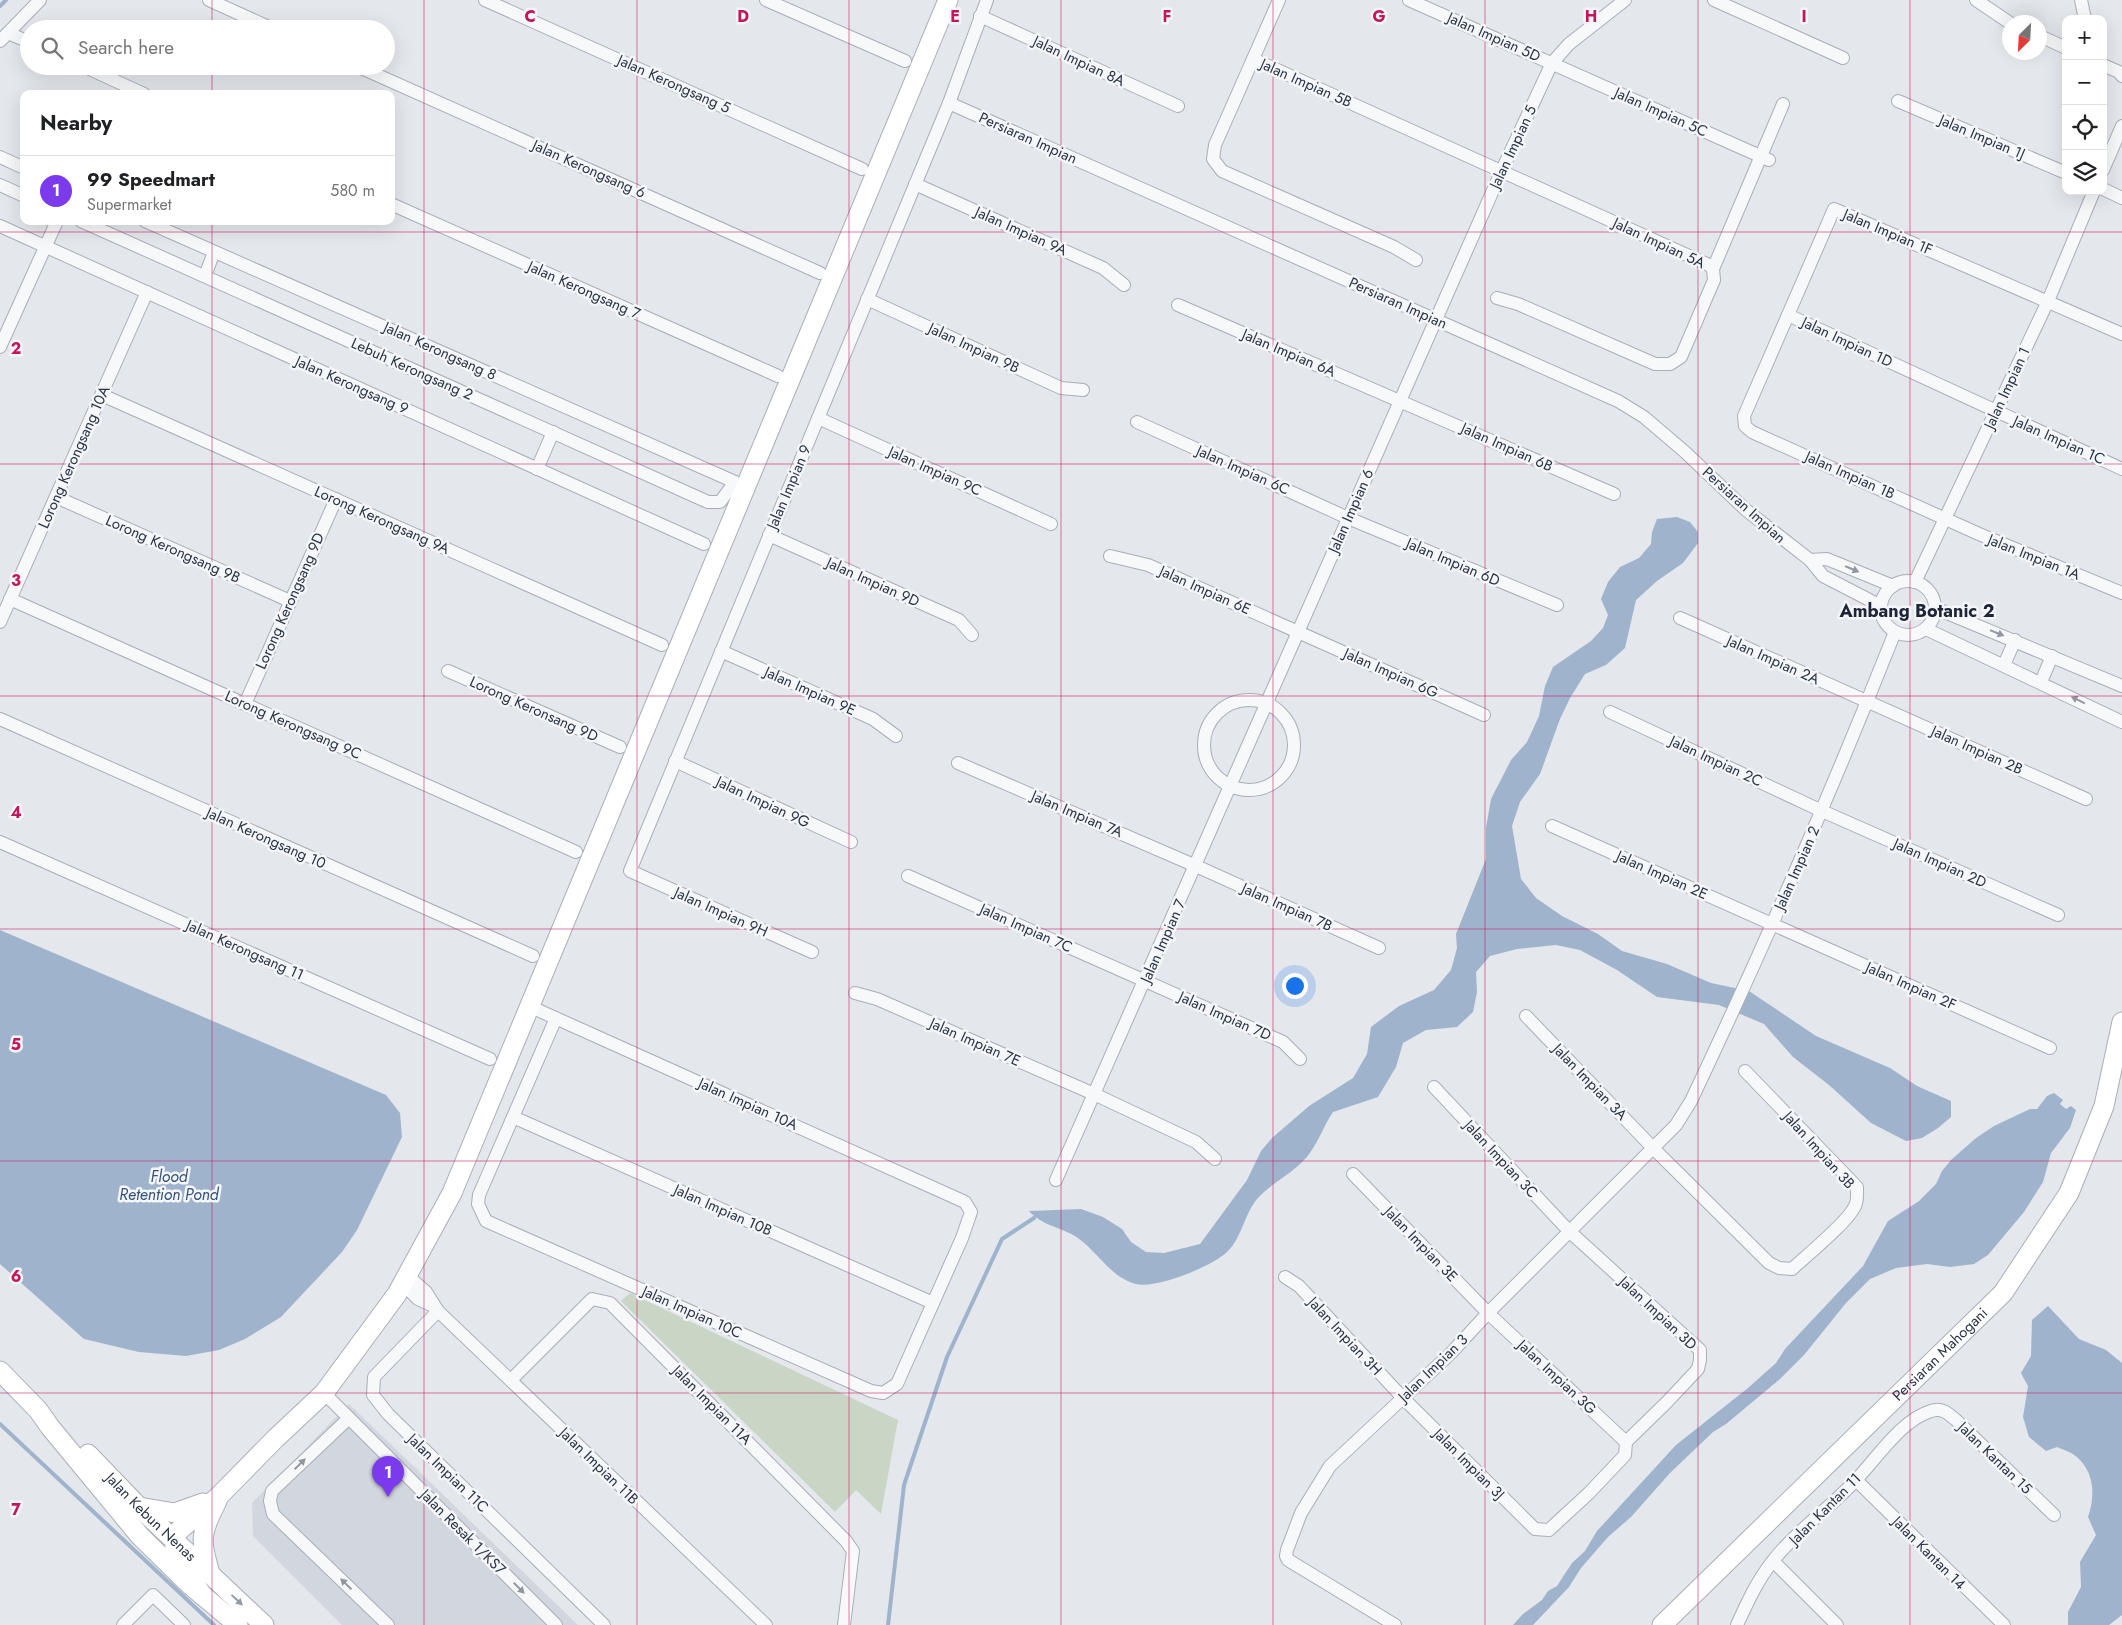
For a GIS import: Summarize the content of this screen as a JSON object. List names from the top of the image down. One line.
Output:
{"streets":{"street":["Jalan Impian 5D","Jalan Impian 8A","Jalan Impian 5B","Jalan Kerongsang 5","Jalan Impian 5C","Jalan Impian 1J","Persiaran Impian","Jalan Impian 5","Jalan Kerongsang 6","Jalan Impian 9A","Jalan Impian 1F","Jalan Impian 5A","Jalan Kerongsang 7","Jalan Impian 1D","Jalan Impian 9B","Jalan Kerongsang 8","Jalan Impian 6A","Lebuh Kerongsang 2","Jalan Kerongsang 9","Jalan Impian 1","Jalan Impian 1C","Jalan Impian 6B","Lorong Kerongsang 10A","Jalan Impian 6C","Jalan Impian 9C","Jalan Impian 1B","Jalan Impian 9","Jalan Impian 6","Lorong Kerongsang 9A","Lorong Kerongsang 9B","Jalan Impian 1A","Jalan Impian 6D","Jalan Impian 9D","Jalan Impian 6E","Lorong Kerongsang 9D","Jalan Impian 2A","Jalan Impian 6G","Jalan Impian 9E","Lorong Keronsang 9D","Lorong Kerongsang 9C","Jalan Impian 2B","Jalan Impian 2C","Jalan Impian 9G","Jalan Impian 7A","Jalan Kerongsang 10","Jalan Impian 2D","Jalan Impian 2","Jalan Impian 2E","Jalan Impian 7B","Jalan Impian 9H","Jalan Impian 7C","Jalan Impian 7","Jalan Kerongsang 11","Jalan Impian 2F","Jalan Impian 7D","Jalan Impian 7E","Jalan Impian 3A","Jalan Impian 10A","Jalan Impian 3B","Jalan Impian 3C","Jalan Impian 10B","Jalan Impian 3E","Jalan Impian 10C","Jalan Impian 3D","Jalan Impian 3H","Persiaran Mahogani","Jalan Impian 3","Jalan Impian 3G","Jalan Impian 11A","Jalan Kantan 15","Jalan Impian 3J","Jalan Impian 11B","Jalan Impian 11C","Jalan Kantan 11","Jalan Kebun Nenas","Jalan Resak 1/KS7","Jalan Kantan 14"]},"crossings":[["Jalan Impian 5D","Jalan Impian 5C"],["Jalan Impian 5D","Jalan Impian 5"],["Jalan Impian 8A","Jalan Impian 9"],["Jalan Impian 5B","Jalan Impian 5"],["Jalan Impian 5B","Jalan Impian 5A"],["Jalan Impian 5C","Jalan Impian 5"],["Persiaran Impian","Jalan Impian 5"],["Persiaran Impian","Jalan Impian 1"],["Persiaran Impian","Jalan Impian 9"],["Persiaran Impian","Jalan Impian 6"],["Persiaran Impian","Jalan Impian 2"],["Jalan Impian 5","Jalan Impian 5A"],["Jalan Impian 5","Jalan Impian 6"],["Jalan Impian 9A","Jalan Impian 9"],["Jalan Impian 1F","Jalan Impian 1D"],["Jalan Impian 1F","Jalan Impian 1"],["Jalan Impian 1D","Jalan Impian 1"],["Jalan Impian 1D","Jalan Impian 1C"],["Jalan Impian 1D","Jalan Impian 1B"],["Jalan Impian 9B","Jalan Impian 9"],["Jalan Kerongsang 8","Lebuh Kerongsang 2"],["Jalan Impian 6A","Jalan Impian 6B"],["Jalan Impian 6A","Jalan Impian 6"],["Jalan Kerongsang 9","Lorong Kerongsang 10A"],["Jalan Impian 1","Jalan Impian 1C"],["Jalan Impian 1","Jalan Impian 1B"],["Jalan Impian 1","Jalan Impian 1A"],["Jalan Impian 1","Jalan Impian 2"],["Jalan Impian 6B","Jalan Impian 6"],["Lorong Kerongsang 10A","Lorong Kerongsang 9A"],["Lorong Kerongsang 10A","Lorong Kerongsang 9B"],["Lorong Kerongsang 10A","Lorong Kerongsang 9C"],["Jalan Impian 6C","Jalan Impian 6"],["Jalan Impian 6C","Jalan Impian 6D"],["Jalan Impian 9C","Jalan Impian 9"],["Jalan Impian 1B","Jalan Impian 1A"],["Jalan Impian 9","Jalan Impian 9D"],["Jalan Impian 9","Jalan Impian 9E"],["Jalan Impian 9","Jalan Impian 9G"],["Jalan Impian 9","Jalan Impian 9H"],["Jalan Impian 6","Jalan Impian 6D"],["Jalan Impian 6","Jalan Impian 6E"],["Jalan Impian 6","Jalan Impian 6G"],["Jalan Impian 6","Jalan Impian 7"],["Lorong Kerongsang 9A","Lorong Kerongsang 9D"],["Lorong Kerongsang 9B","Lorong Kerongsang 9D"],["Jalan Impian 6E","Jalan Impian 6G"],["Lorong Kerongsang 9D","Lorong Kerongsang 9C"],["Jalan Impian 2A","Jalan Impian 2B"],["Jalan Impian 2A","Jalan Impian 2"],["Jalan Impian 2B","Jalan Impian 2"],["Jalan Impian 2C","Jalan Impian 2D"],["Jalan Impian 2C","Jalan Impian 2"],["Jalan Impian 7A","Jalan Impian 7B"],["Jalan Impian 7A","Jalan Impian 7"],["Jalan Impian 2D","Jalan Impian 2"],["Jalan Impian 2","Jalan Impian 2E"],["Jalan Impian 2","Jalan Impian 2F"],["Jalan Impian 2","Jalan Impian 3"],["Jalan Impian 2E","Jalan Impian 2F"],["Jalan Impian 7B","Jalan Impian 7"],["Jalan Impian 7C","Jalan Impian 7"],["Jalan Impian 7C","Jalan Impian 7D"],["Jalan Impian 7","Jalan Impian 7D"],["Jalan Impian 7","Jalan Impian 7E"],["Jalan Impian 3A","Jalan Impian 3B"],["Jalan Impian 3A","Jalan Impian 3"],["Jalan Impian 10A","Jalan Impian 10B"],["Jalan Impian 10A","Jalan Impian 10C"],["Jalan Impian 3B","Jalan Impian 3"],["Jalan Impian 3C","Jalan Impian 3D"],["Jalan Impian 3C","Jalan Impian 3"],["Jalan Impian 10B","Jalan Impian 10C"],["Jalan Impian 3E","Jalan Impian 3"],["Jalan Impian 3E","Jalan Impian 3G"],["Jalan Impian 3D","Jalan Impian 3"],["Jalan Impian 3D","Jalan Impian 3G"],["Jalan Impian 3D","Jalan Impian 3J"],["Jalan Impian 3H","Jalan Impian 3"],["Jalan Impian 3H","Jalan Impian 3J"],["Jalan Impian 3","Jalan Impian 3G"],["Jalan Impian 3","Jalan Impian 3J"],["Jalan Impian 3G","Jalan Impian 3J"],["Jalan Impian 11A","Jalan Impian 11B"],["Jalan Kantan 15","Jalan Kantan 11"],["Jalan Impian 11B","Jalan Impian 11C"],["Jalan Kantan 11","Jalan Kantan 14"]],"one_way":["Jalan Resak 1/KS7"],"districts":["Ambang Botanic 2"],"water":["Flood Retention Pond"],"north":"bottom left","page":{"map_buttons":["+","−"],"search":"Search here","heading":"Nearby","list":[{"mark":"1","name":"99 Speedmart","note":"Supermarket","value":"580 m"}],"pins":"1"},"grid":{"columns":["C","D","E","F","G","H","I"],"rows":["2","3","4","5","6","7"]}}
